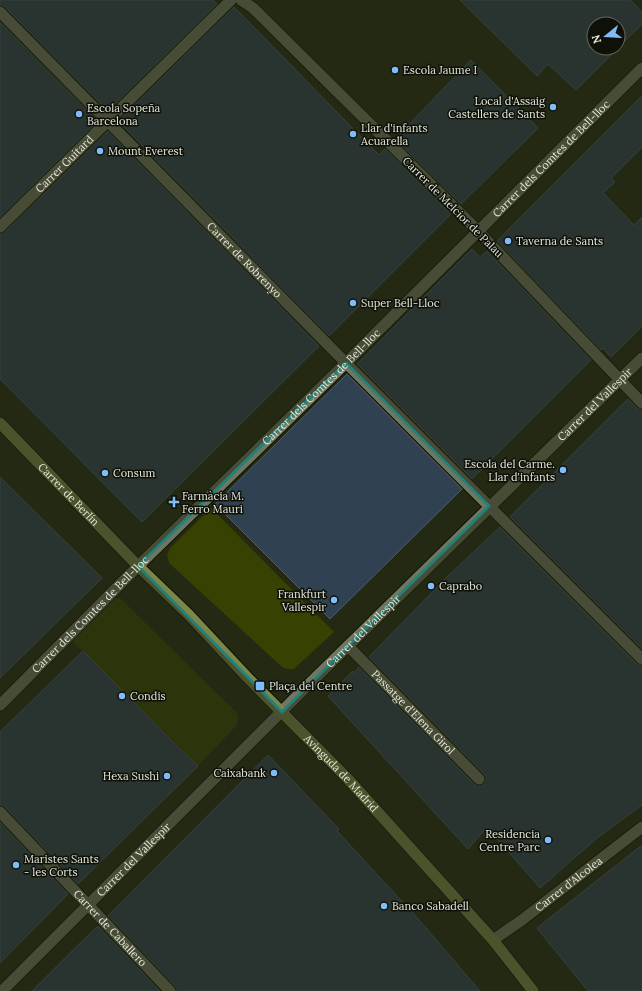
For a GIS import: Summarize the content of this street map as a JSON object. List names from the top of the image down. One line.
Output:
{"streets":{"main road":["Carrer de Berlín","Avinguda de Madrid"],"street":["Carrer dels Comtes de Bell-lloc","Carrer Guitard","Carrer de Melcior de Palau","Carrer de Robrenyo","Carrer del Vallespir","Passatge d'Elena Girol","Carrer d'Alcolea","Carrer de Caballero"]},"crossings":[["Carrer dels Comtes de Bell-lloc","Carrer de Melcior de Palau"],["Carrer dels Comtes de Bell-lloc","Carrer de Robrenyo"],["Carrer dels Comtes de Bell-lloc","Carrer de Berlín"],["Carrer dels Comtes de Bell-lloc","Avinguda de Madrid"],["Carrer Guitard","Carrer de Robrenyo"],["Carrer de Melcior de Palau","Carrer del Vallespir"],["Carrer de Robrenyo","Carrer del Vallespir"],["Carrer del Vallespir","Passatge d'Elena Girol"],["Carrer del Vallespir","Avinguda de Madrid"],["Carrer del Vallespir","Carrer de Caballero"],["Carrer de Berlín","Avinguda de Madrid"],["Avinguda de Madrid","Carrer d'Alcolea"]],"places":{"other":["Escola Jaume I","Local d'Assaig Castellers de Sants","Escola Sopeña Barcelona","Llar d'infants Acuarella","Mount Everest","Taverna de Sants","Super Bell-Lloc","Escola del Carme. Llar d'infants","Consum","Caprabo","Frankfurt Vallespir","Condis","Caixabank","Hexa Sushi","Residencia Centre Parc","Maristes Sants - les Corts","Banco Sabadell"],"health":["Farmàcia M. Ferro Mauri"],"transit":["Plaça del Centre"]},"north":"left"}
